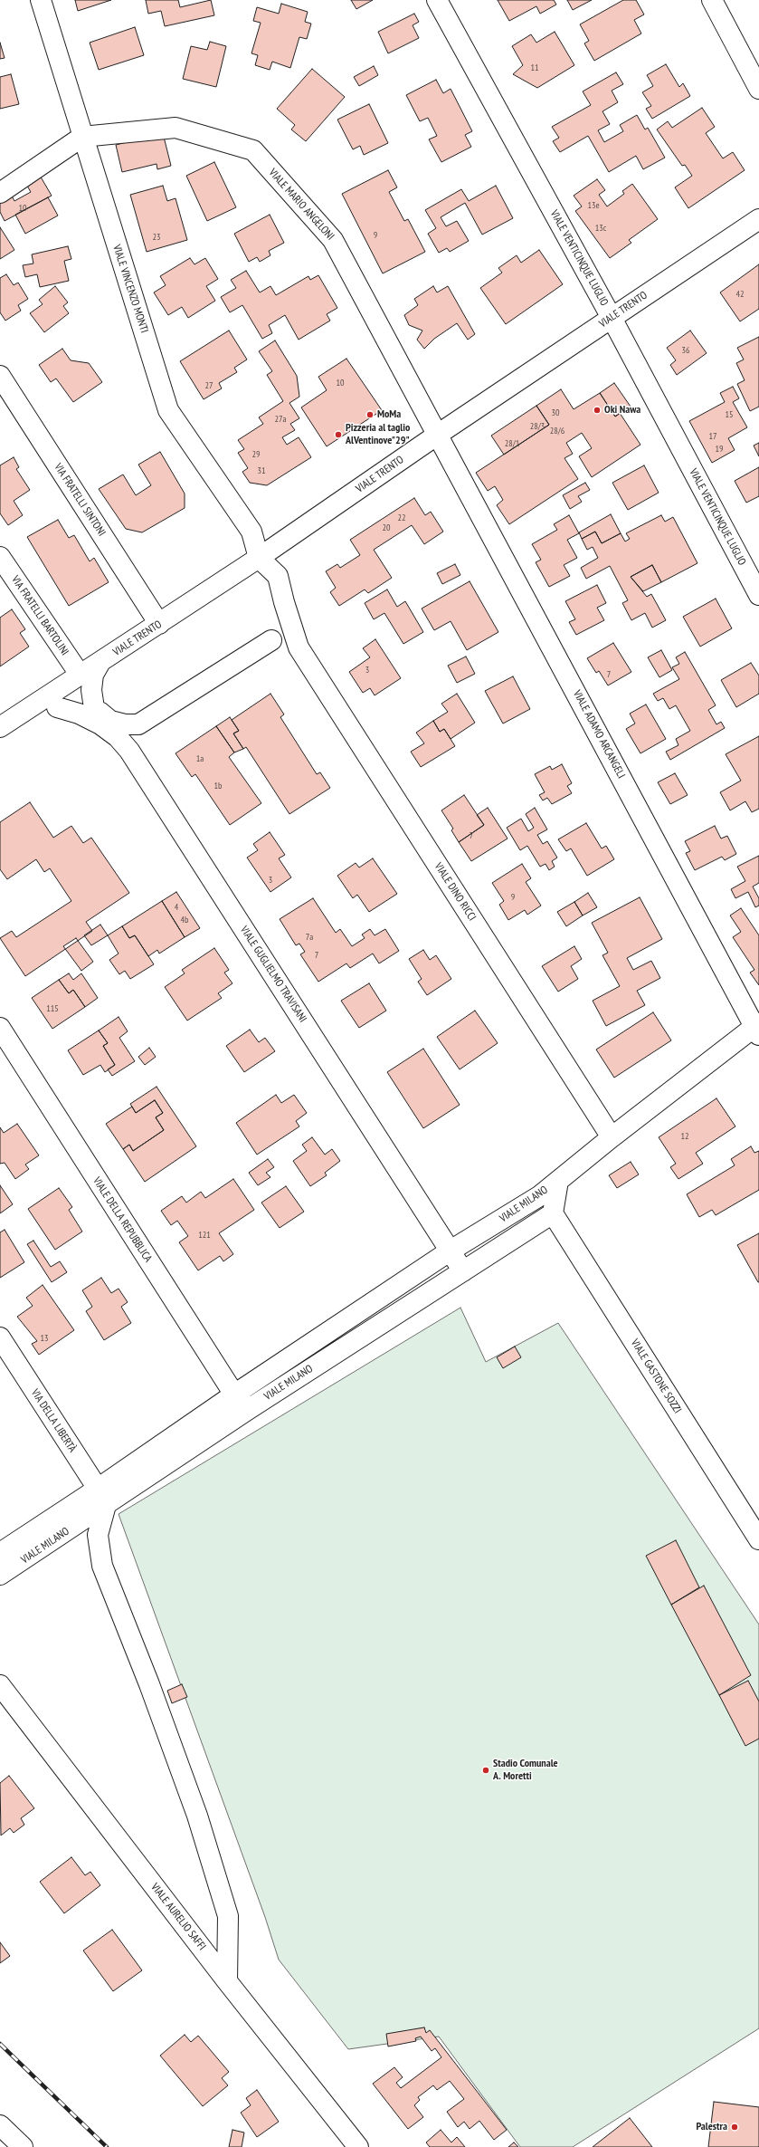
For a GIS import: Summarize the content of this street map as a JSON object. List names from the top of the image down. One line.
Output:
{"streets":{"street":["VIALE MARIO ANGELONI","VIALE VENTICINQUE LUGLIO","VIALE VINCENZO MONTI","VIALE TRENTO","VIA FRATELLI SINTONI","VIA FRATELLI BARTOLINI","VIALE ADAMO ARCANGELI","VIALE DINO RICCI","VIALE GUGLIELMO TRAVISANI","VIALE MILANO","VIALE DELLA REPUBBLICA","VIALE GASTONE SOZZI","VIA DELLA LIBERTÀ","VIALE AURELIO SAFFI"]},"crossings":[["VIALE MARIO ANGELONI","VIALE VINCENZO MONTI"],["VIALE MARIO ANGELONI","VIALE TRENTO"],["VIALE MARIO ANGELONI","VIALE ADAMO ARCANGELI"],["VIALE VENTICINQUE LUGLIO","VIALE TRENTO"],["VIALE VINCENZO MONTI","VIALE TRENTO"],["VIALE VINCENZO MONTI","VIALE DINO RICCI"],["VIALE TRENTO","VIA FRATELLI SINTONI"],["VIALE TRENTO","VIA FRATELLI BARTOLINI"],["VIALE TRENTO","VIALE ADAMO ARCANGELI"],["VIALE TRENTO","VIALE DINO RICCI"],["VIALE ADAMO ARCANGELI","VIALE MILANO"],["VIALE DINO RICCI","VIALE MILANO"],["VIALE GUGLIELMO TRAVISANI","VIALE MILANO"],["VIALE MILANO","VIALE DELLA REPUBBLICA"],["VIALE MILANO","VIALE GASTONE SOZZI"],["VIALE MILANO","VIA DELLA LIBERTÀ"]],"places":["Oki Nawa","MoMa","Pizzeria al taglio AlVentinove\"29\"","Stadio Comunale A. Moretti","Palestra"],"house_numbers":["11","13e","10","13c","9","23","42","36","10","27","30","15","27a","28/3","28/6","17","28/1","19","29","31","22","20","3","7","1a","1b","7","3","9","4","4b","7a","7","115","12","121","13"]}
